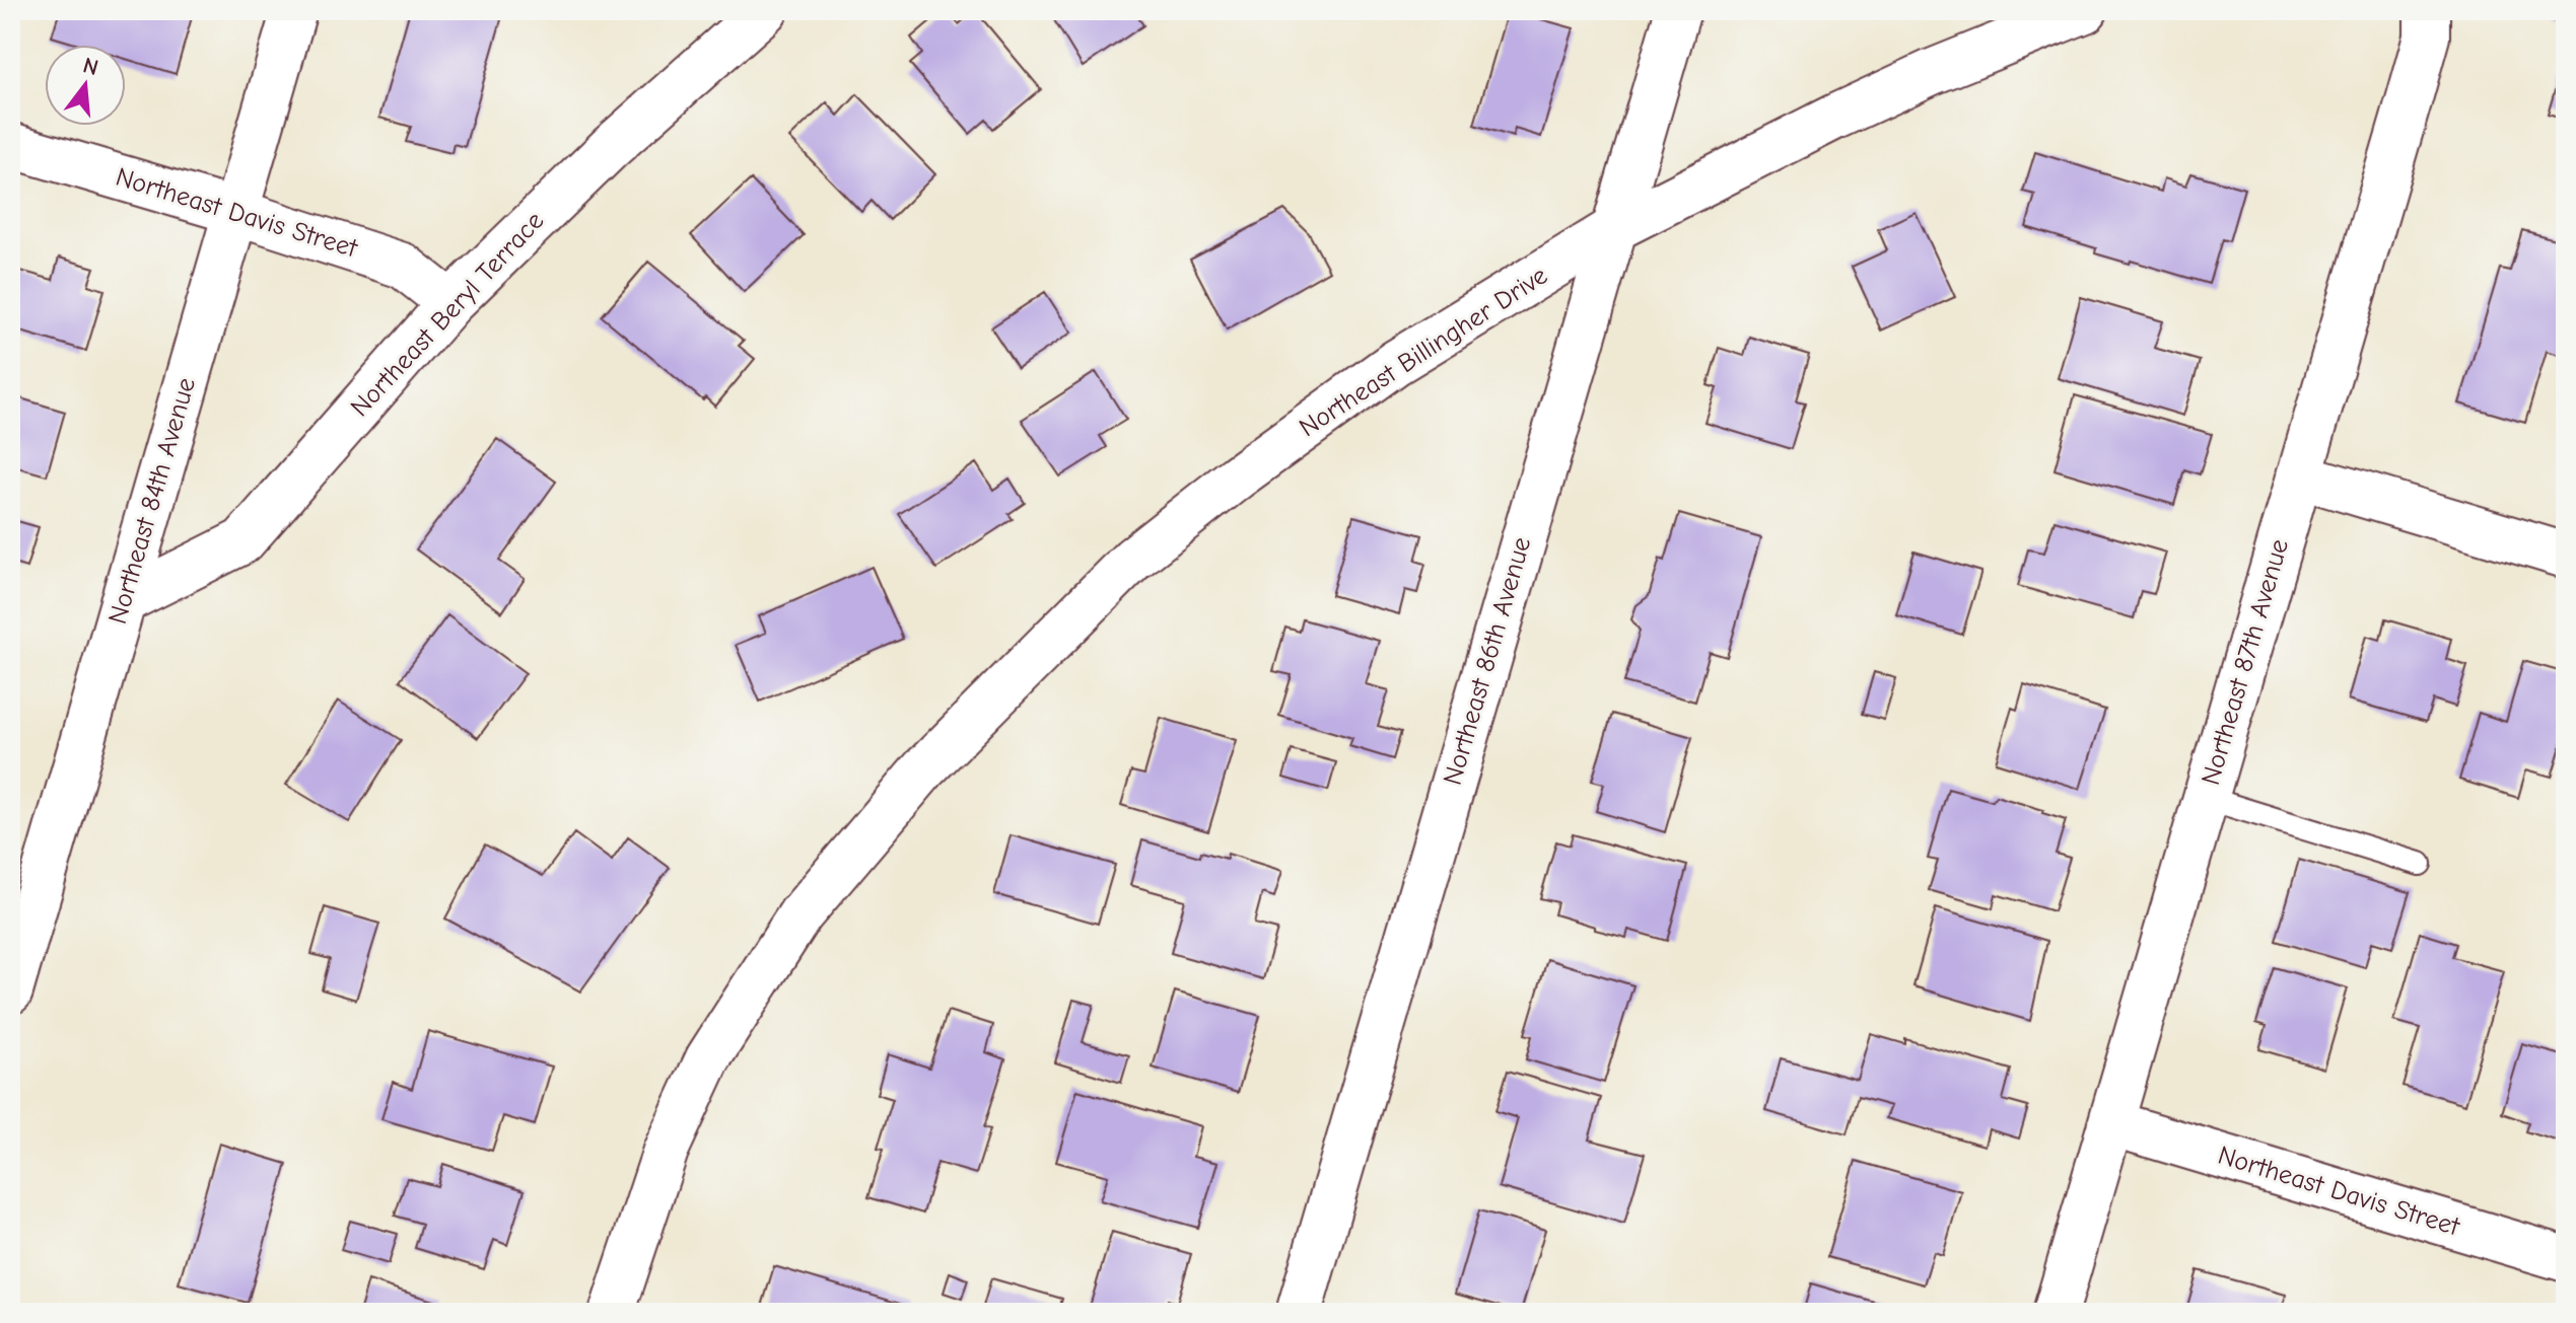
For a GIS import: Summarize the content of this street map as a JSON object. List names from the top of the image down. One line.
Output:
{"streets":{"street":["Northeast Davis Street","Northeast Beryl Terrace","Northeast Billingher Drive","Northeast 84th Avenue","Northeast 86th Avenue","Northeast 87th Avenue"]},"crossings":[["Northeast Davis Street","Northeast Beryl Terrace"],["Northeast Davis Street","Northeast 84th Avenue"],["Northeast Davis Street","Northeast 87th Avenue"],["Northeast Beryl Terrace","Northeast 84th Avenue"],["Northeast Billingher Drive","Northeast 86th Avenue"]],"north":"top"}
